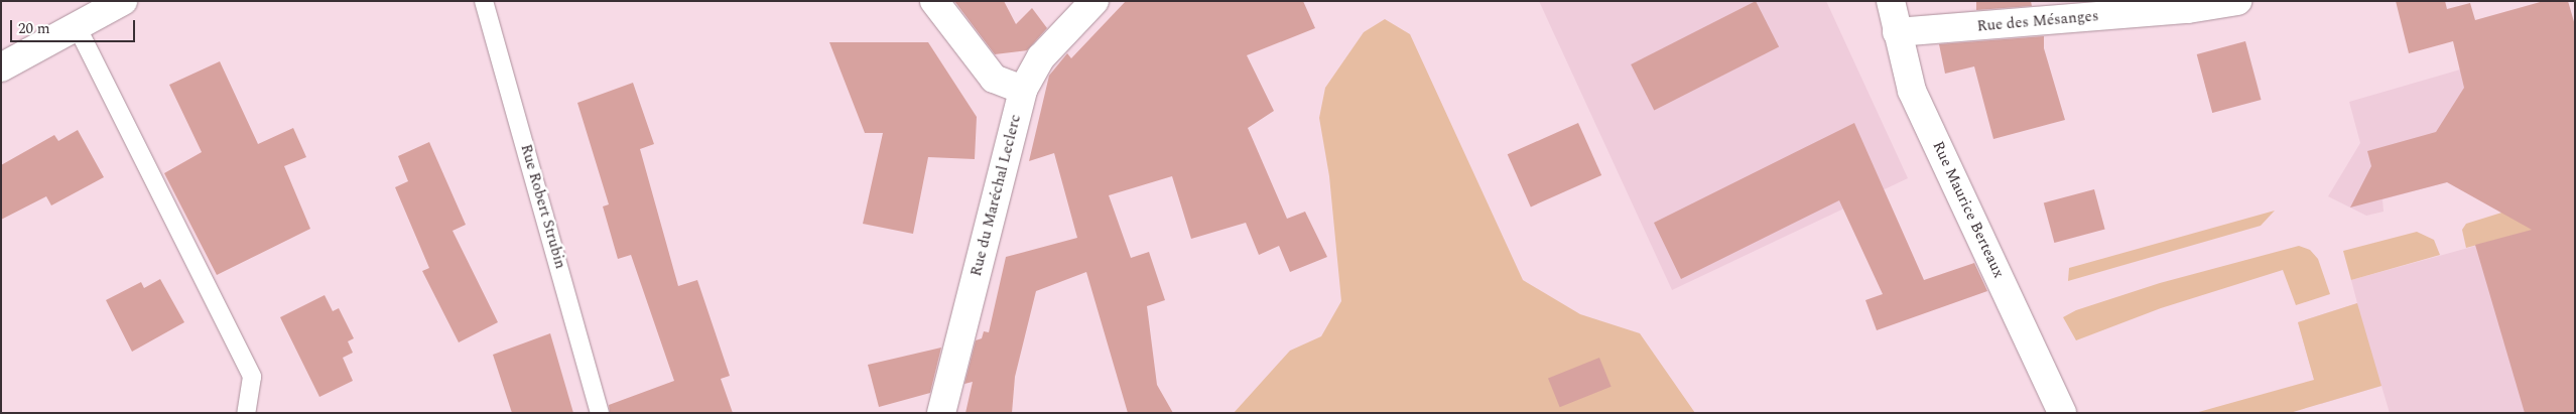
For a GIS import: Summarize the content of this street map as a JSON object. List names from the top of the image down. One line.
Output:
{"streets":{"street":["Rue des Mésanges","Rue du Maréchal Leclerc","Rue Maurice Berteaux"],"lane":["Rue Robert Strubin"]},"crossings":[["Rue des Mésanges","Rue Maurice Berteaux"]],"scale_bar":"20 m"}
